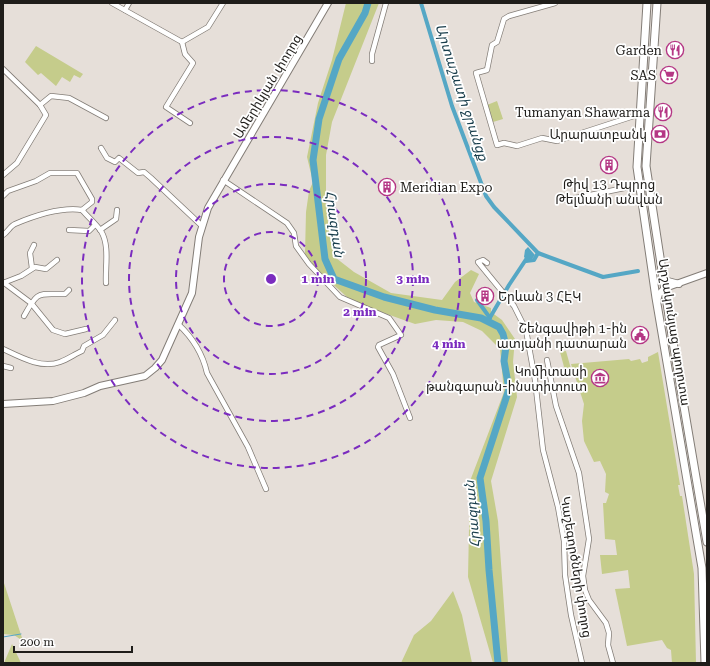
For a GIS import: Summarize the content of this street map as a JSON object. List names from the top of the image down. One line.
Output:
{"streets":{"main road":["Արշակունյաց պողոտա"],"street":["Ամերիկյան փողոց","Կաշեգործների փողոց"]},"water":["Արտաշատի ջրանցք","Հրազդան"],"places":{"restaurant":["Garden","Tumanyan Shawarma"],"supermarket":["SAS"],"bank":["Արարատբանկ"],"building":["Թիվ 13 Դպրոց Թելմանի անվան","Meridian Expo","Երևան 3 ՀԷԿ"],"public building":["Շենգավիթի 1-ին ատյանի դատարան"],"museum":["Կոմիտասի թանգարան-ինստիտուտ"]},"scale_bar":"200 m","rings":["1 min","3 min","2 min","4 min"]}
